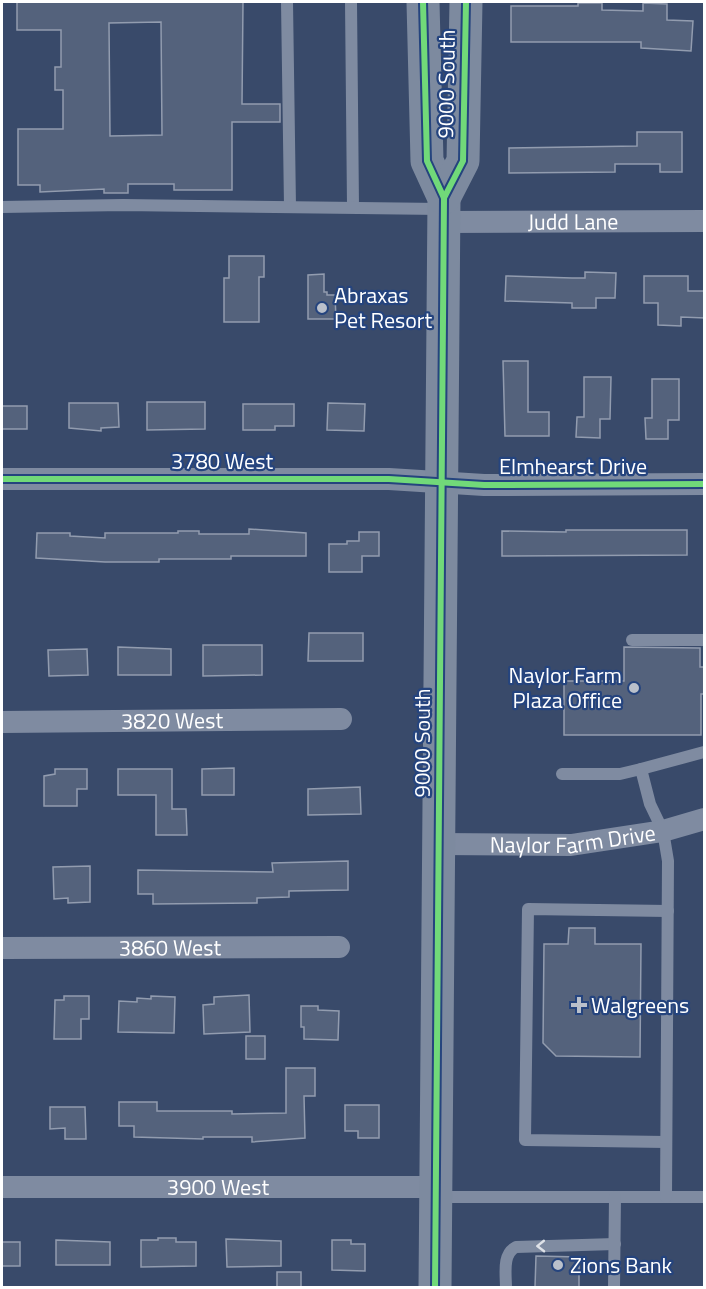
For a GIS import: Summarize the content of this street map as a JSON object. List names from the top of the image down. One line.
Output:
{"streets":{"main road":["9000 South"],"street":["Judd Lane","3780 West","Elmhearst Drive","3820 West","Naylor Farm Drive","3860 West","3900 West"]},"crossings":[["9000 South","Judd Lane"],["9000 South","3780 West"],["9000 South","Elmhearst Drive"],["9000 South","Naylor Farm Drive"],["9000 South","3900 West"],["3780 West","Elmhearst Drive"]],"places":{"other":["Abraxas Pet Resort","Naylor Farm Plaza Office","Zions Bank"],"health":["Walgreens"]}}
